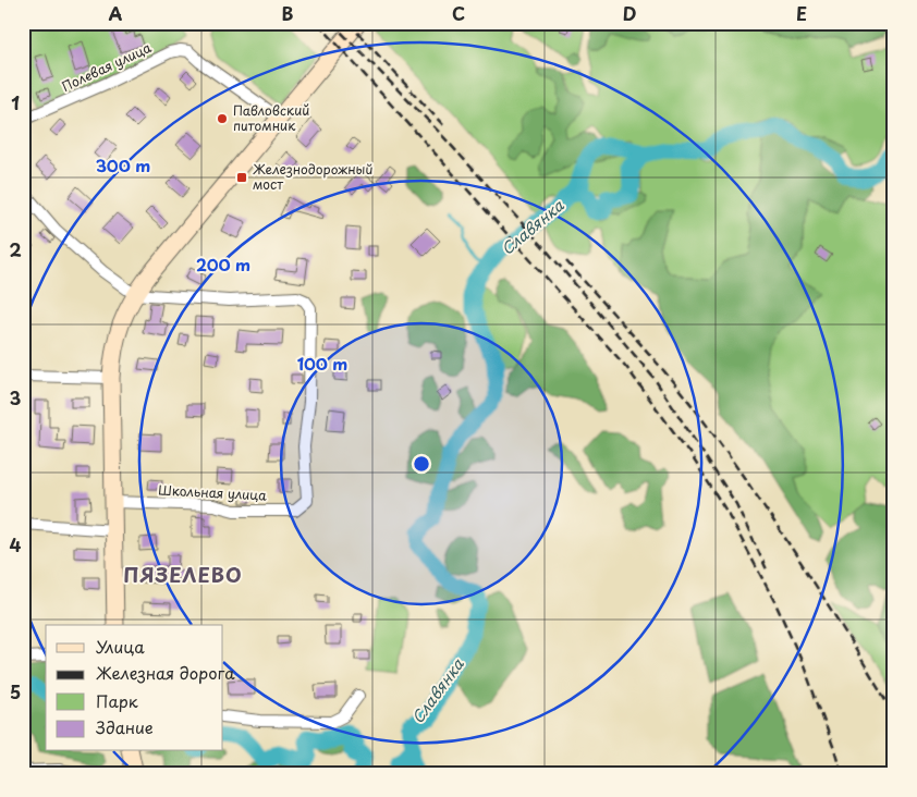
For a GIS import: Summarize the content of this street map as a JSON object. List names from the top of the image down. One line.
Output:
{"streets":{"street":["Полевая улица","Школьная улица"]},"districts":["ПЯЗЕЛЕВО"],"water":["Славянка"],"places":{"other":["Павловский питомник"],"transit":["Железнодорожный мост"]},"legend":["Улица","Железная дорога","Парк","Здание"],"grid":{"columns":["A","B","C","D","E"],"rows":["1","2","3","4","5"]},"rings":["300 m","200 m","100 m"]}
